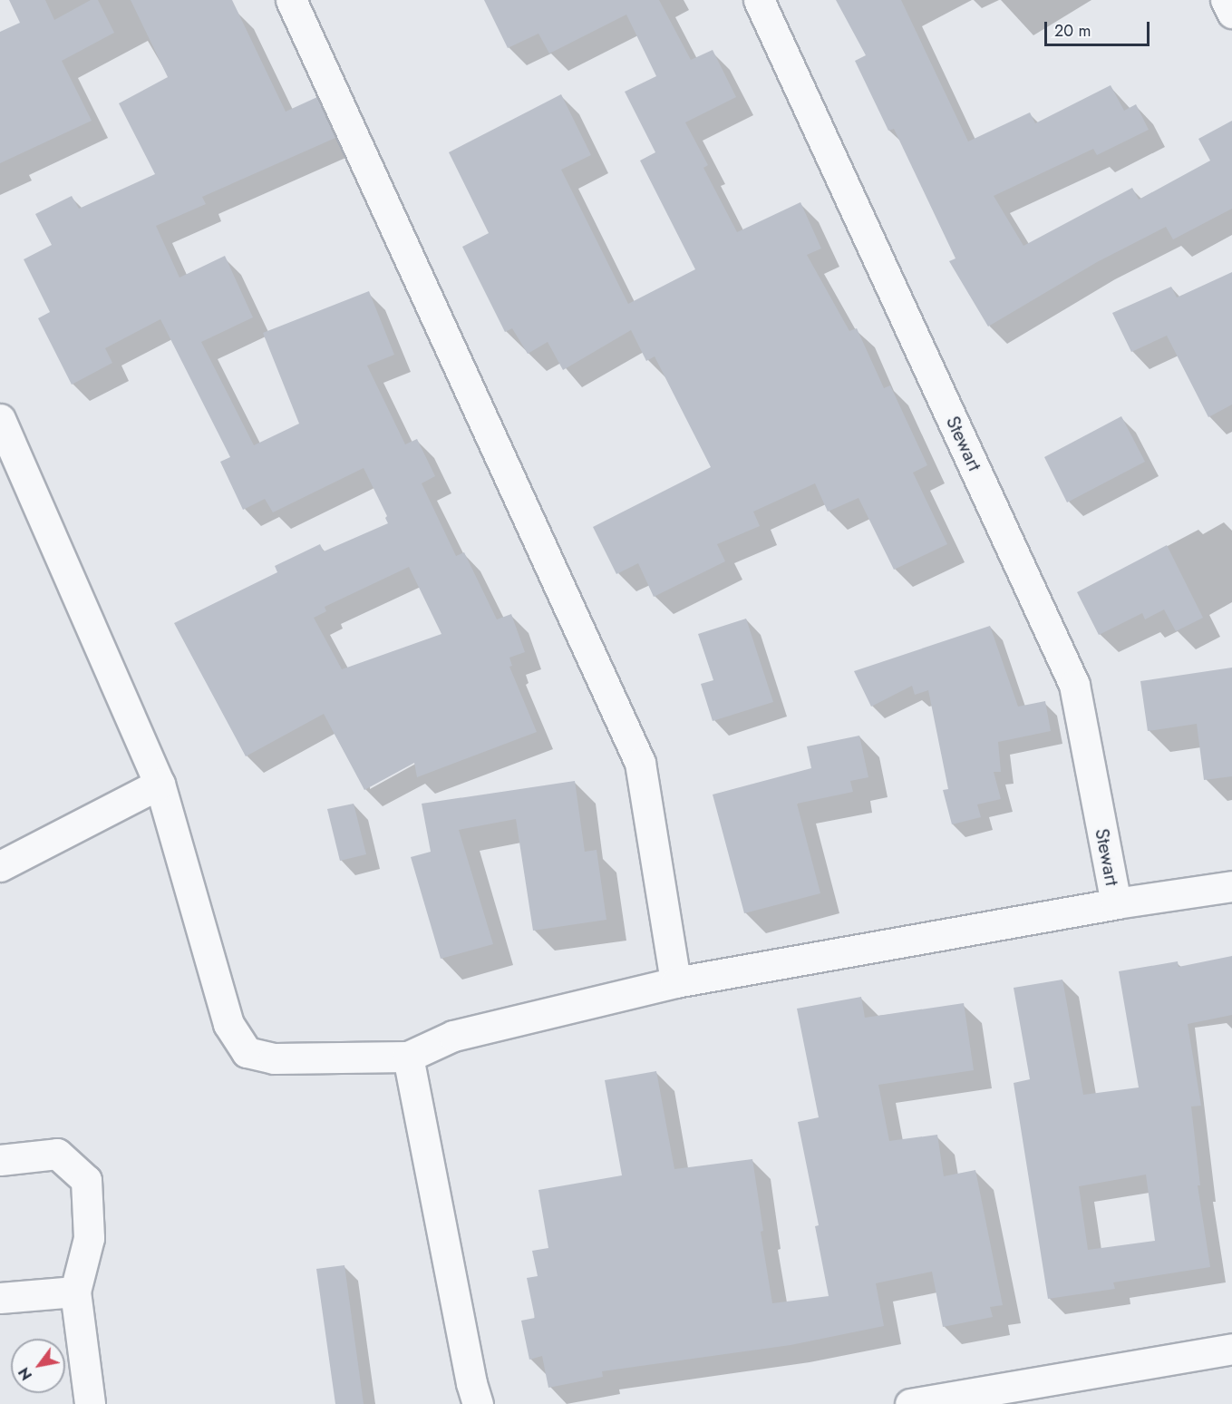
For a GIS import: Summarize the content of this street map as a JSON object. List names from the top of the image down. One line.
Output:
{"streets":{"street":["Stewart"]},"scale_bar":"20 m","north":"bottom left"}
